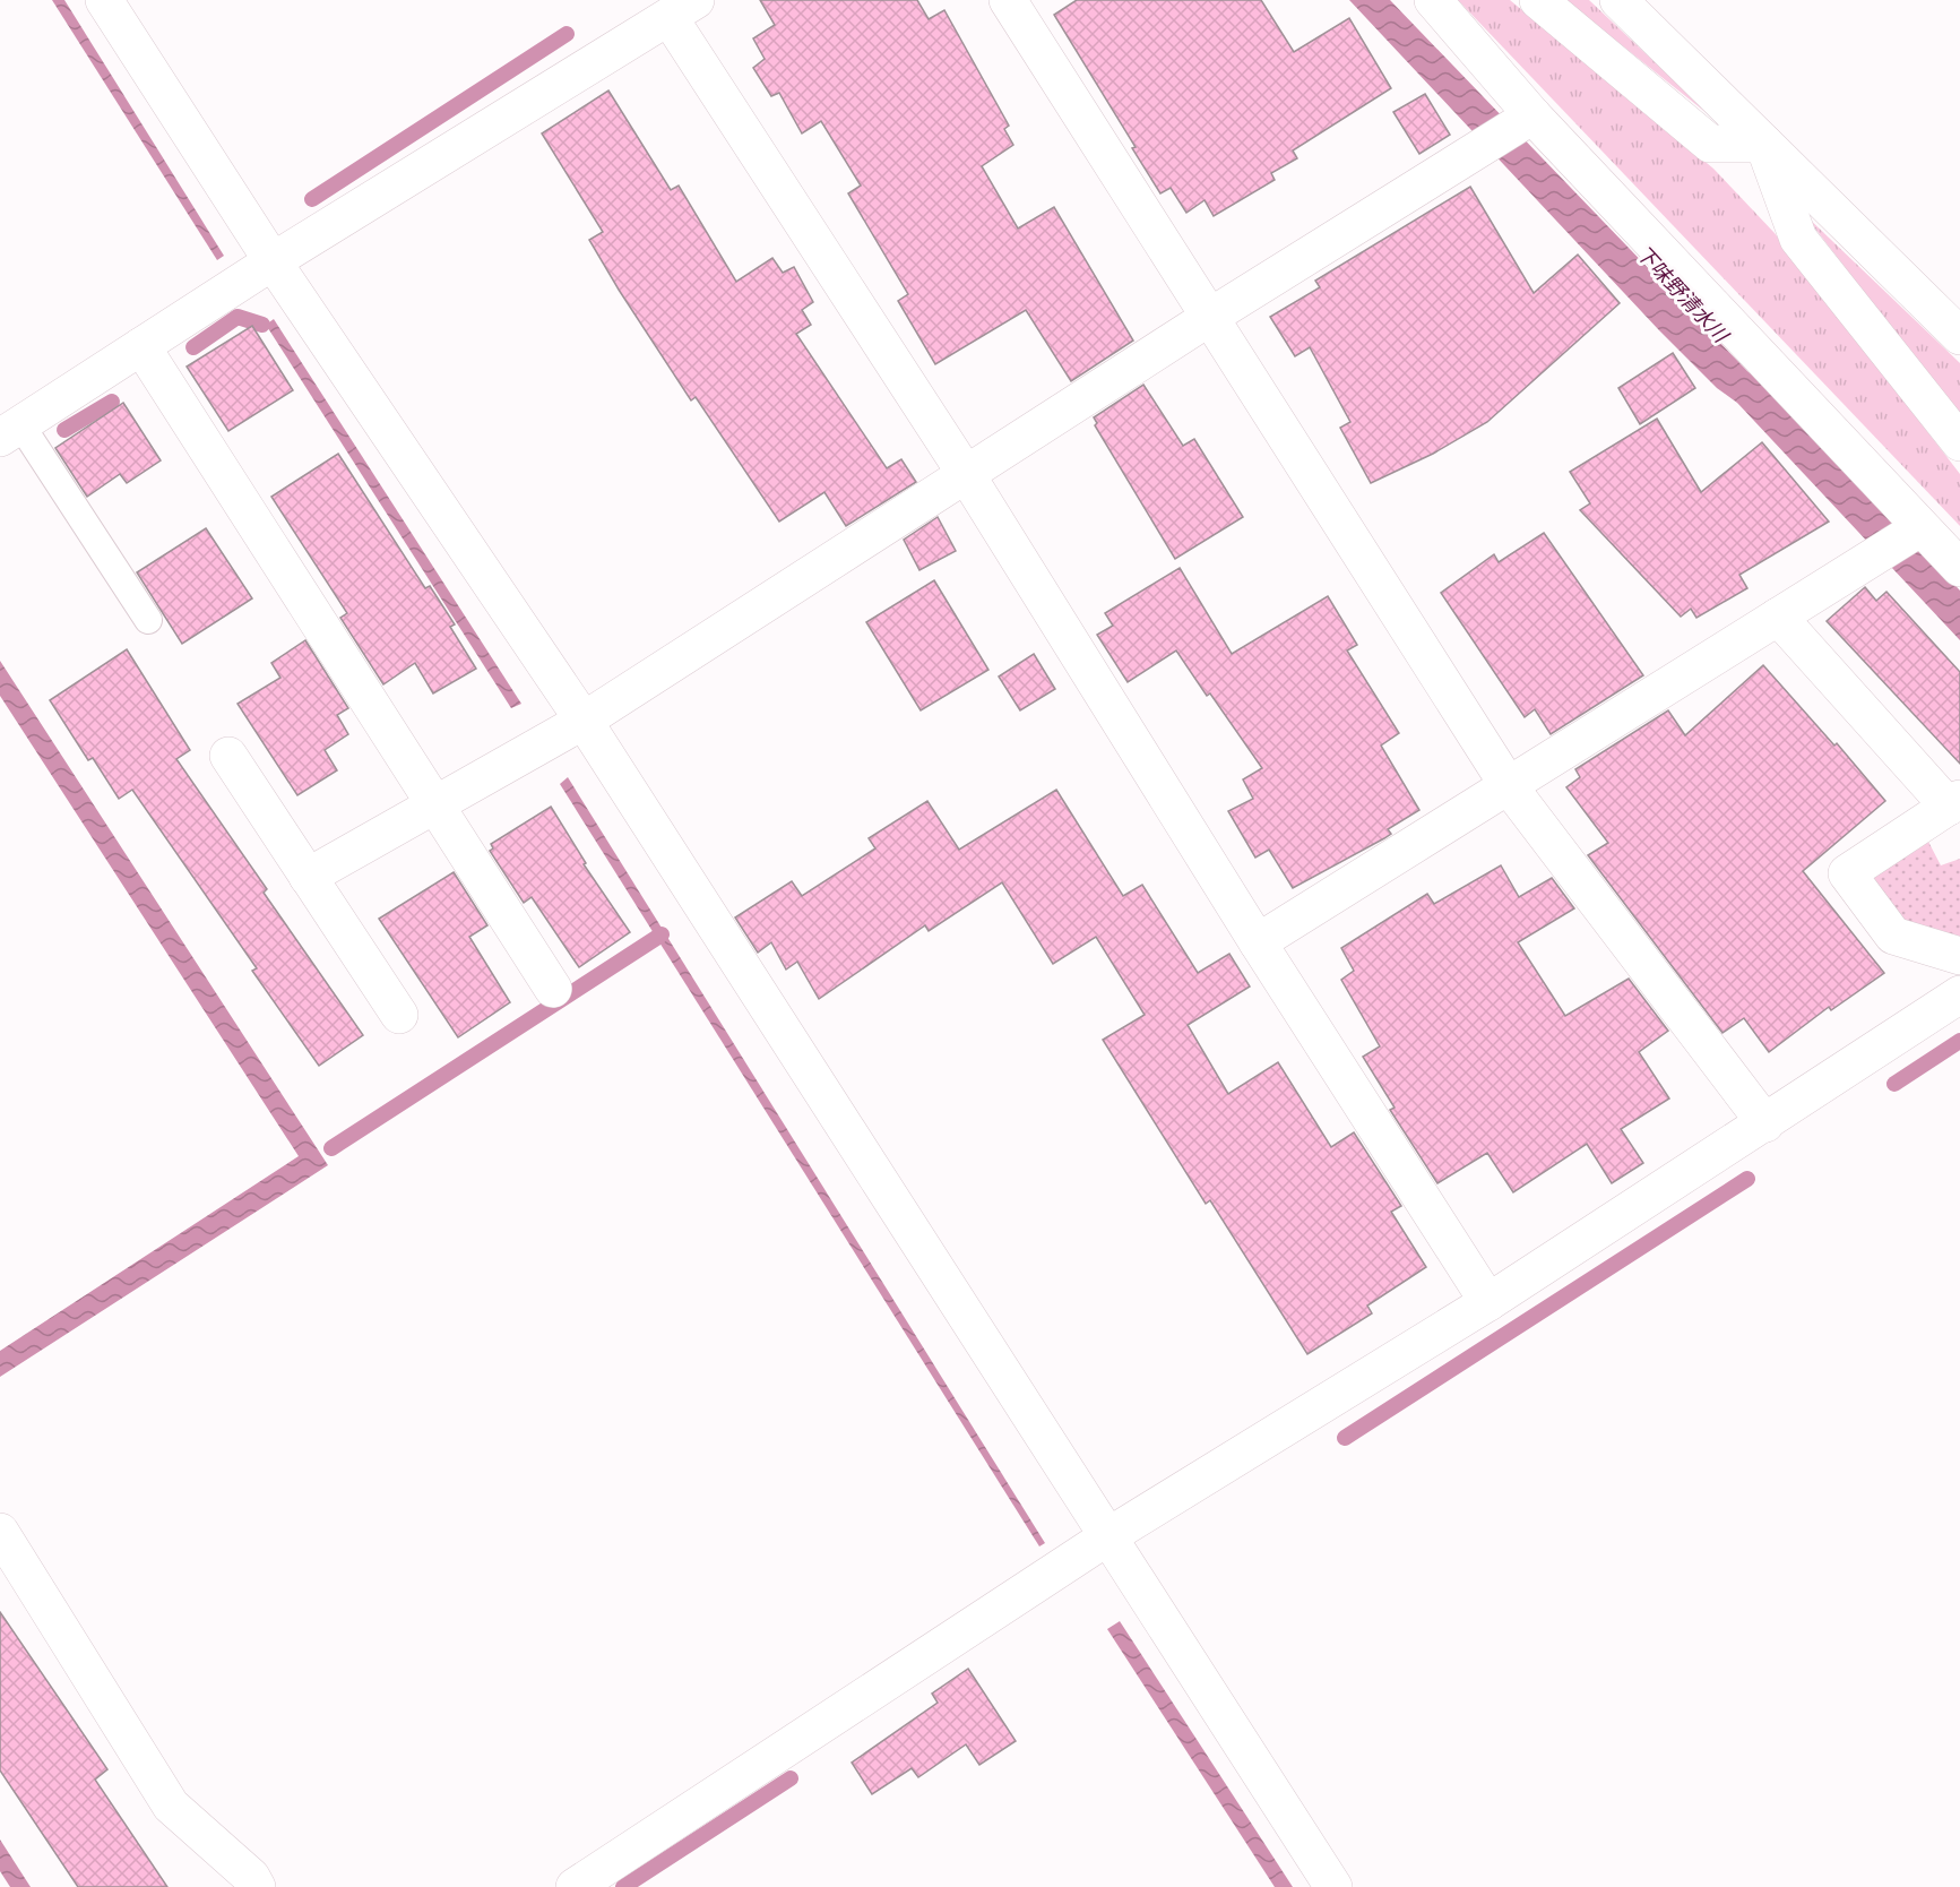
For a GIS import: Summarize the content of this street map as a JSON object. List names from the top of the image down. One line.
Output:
{"water":["下味野清水川"]}
